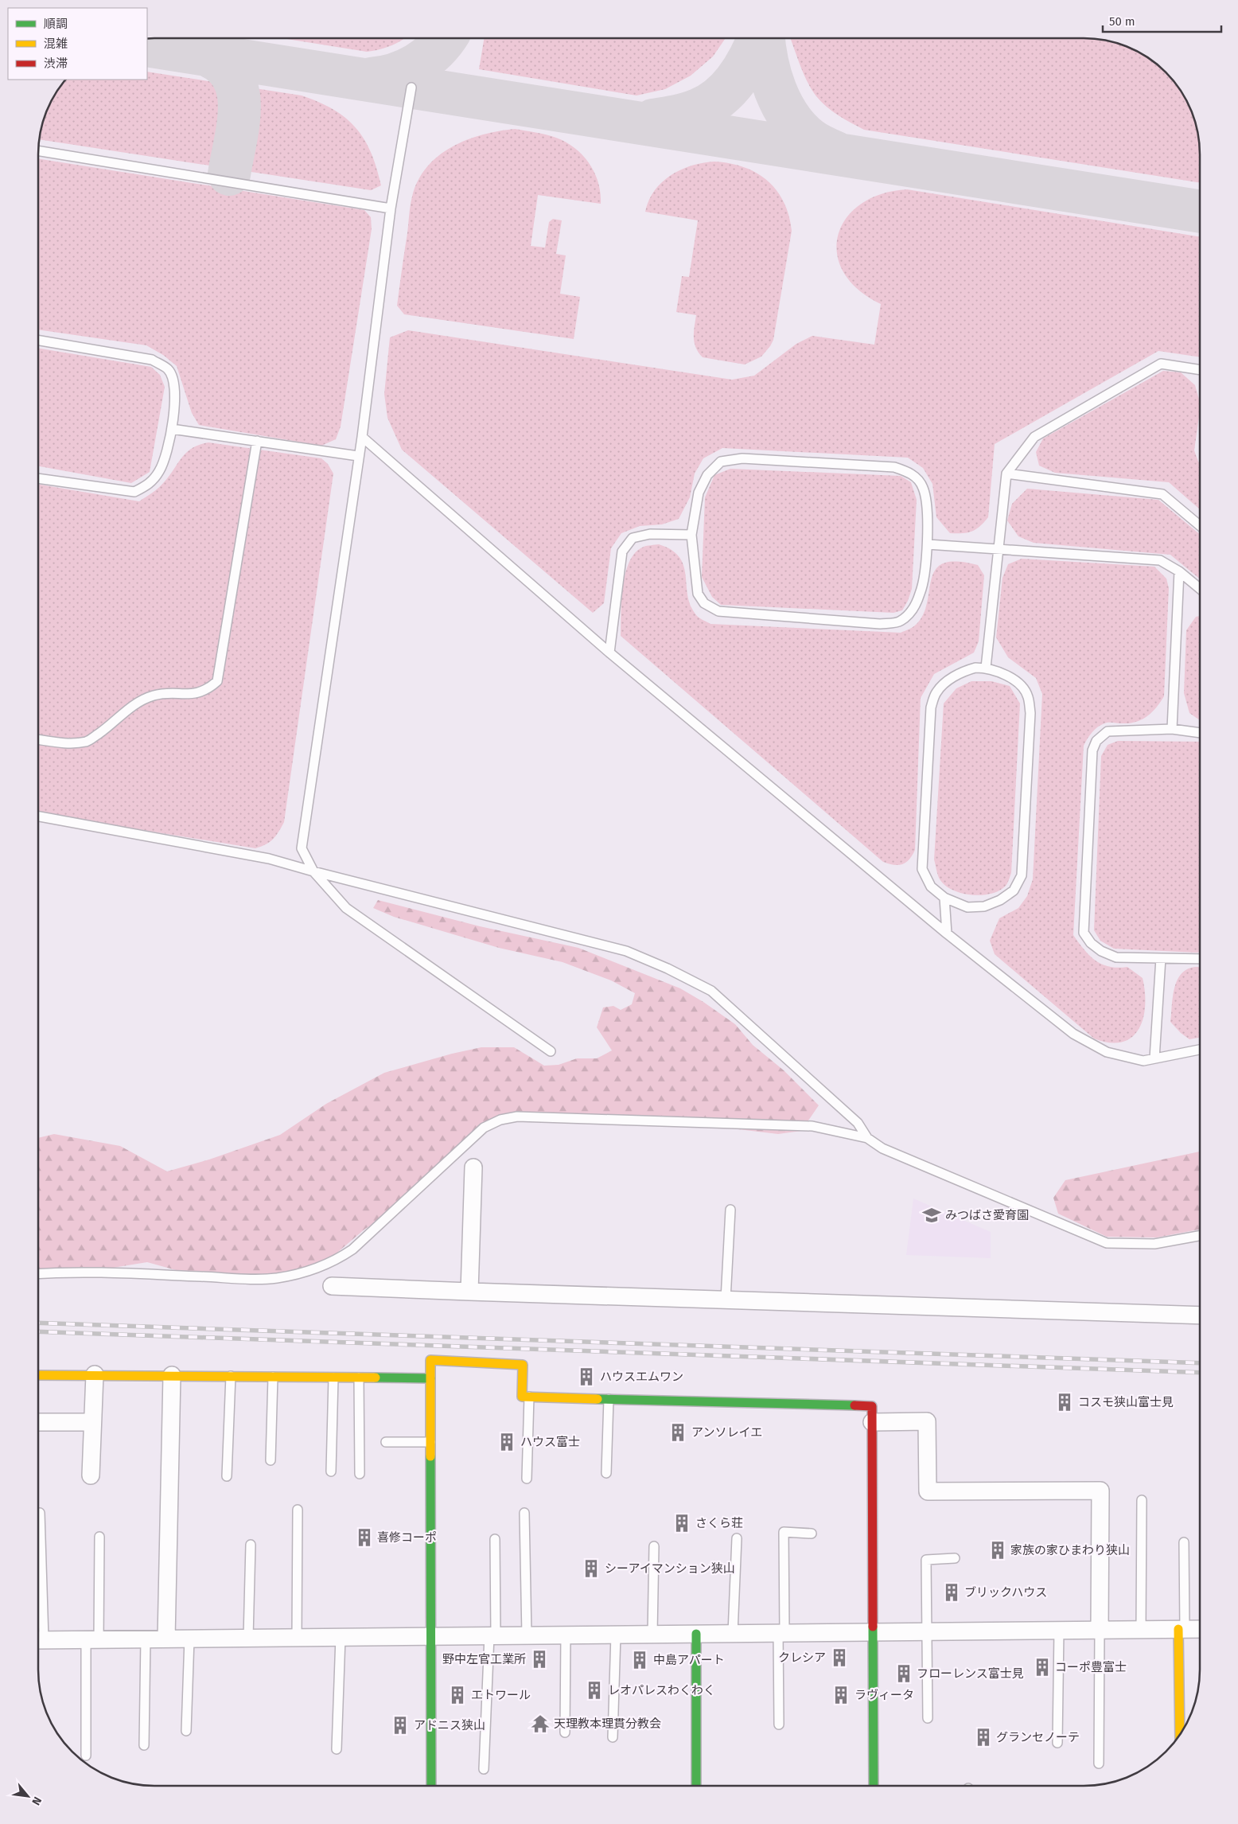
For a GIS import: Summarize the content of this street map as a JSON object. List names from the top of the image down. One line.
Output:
{"places":{"school or university":["みつばさ愛育園"],"building":["ハウスエムワン","コスモ狭山富士見","アンソレイエ","ハウス富士","さくら荘","喜修コーポ","家族の家ひまわり狭山","シーアイマンション狭山","ブリックハウス","クレシア","野中左官工業所","中島アパート","コーポ豊富士","フローレンス富士見","レオパレスわくわく","エトワール","ラヴィータ","アドニス狭山","グランセノーテ"],"temple":["天理教本理貫分教会"]},"legend":["順調","混雑","渋滞"],"scale_bar":"50 m","north":"bottom right"}
